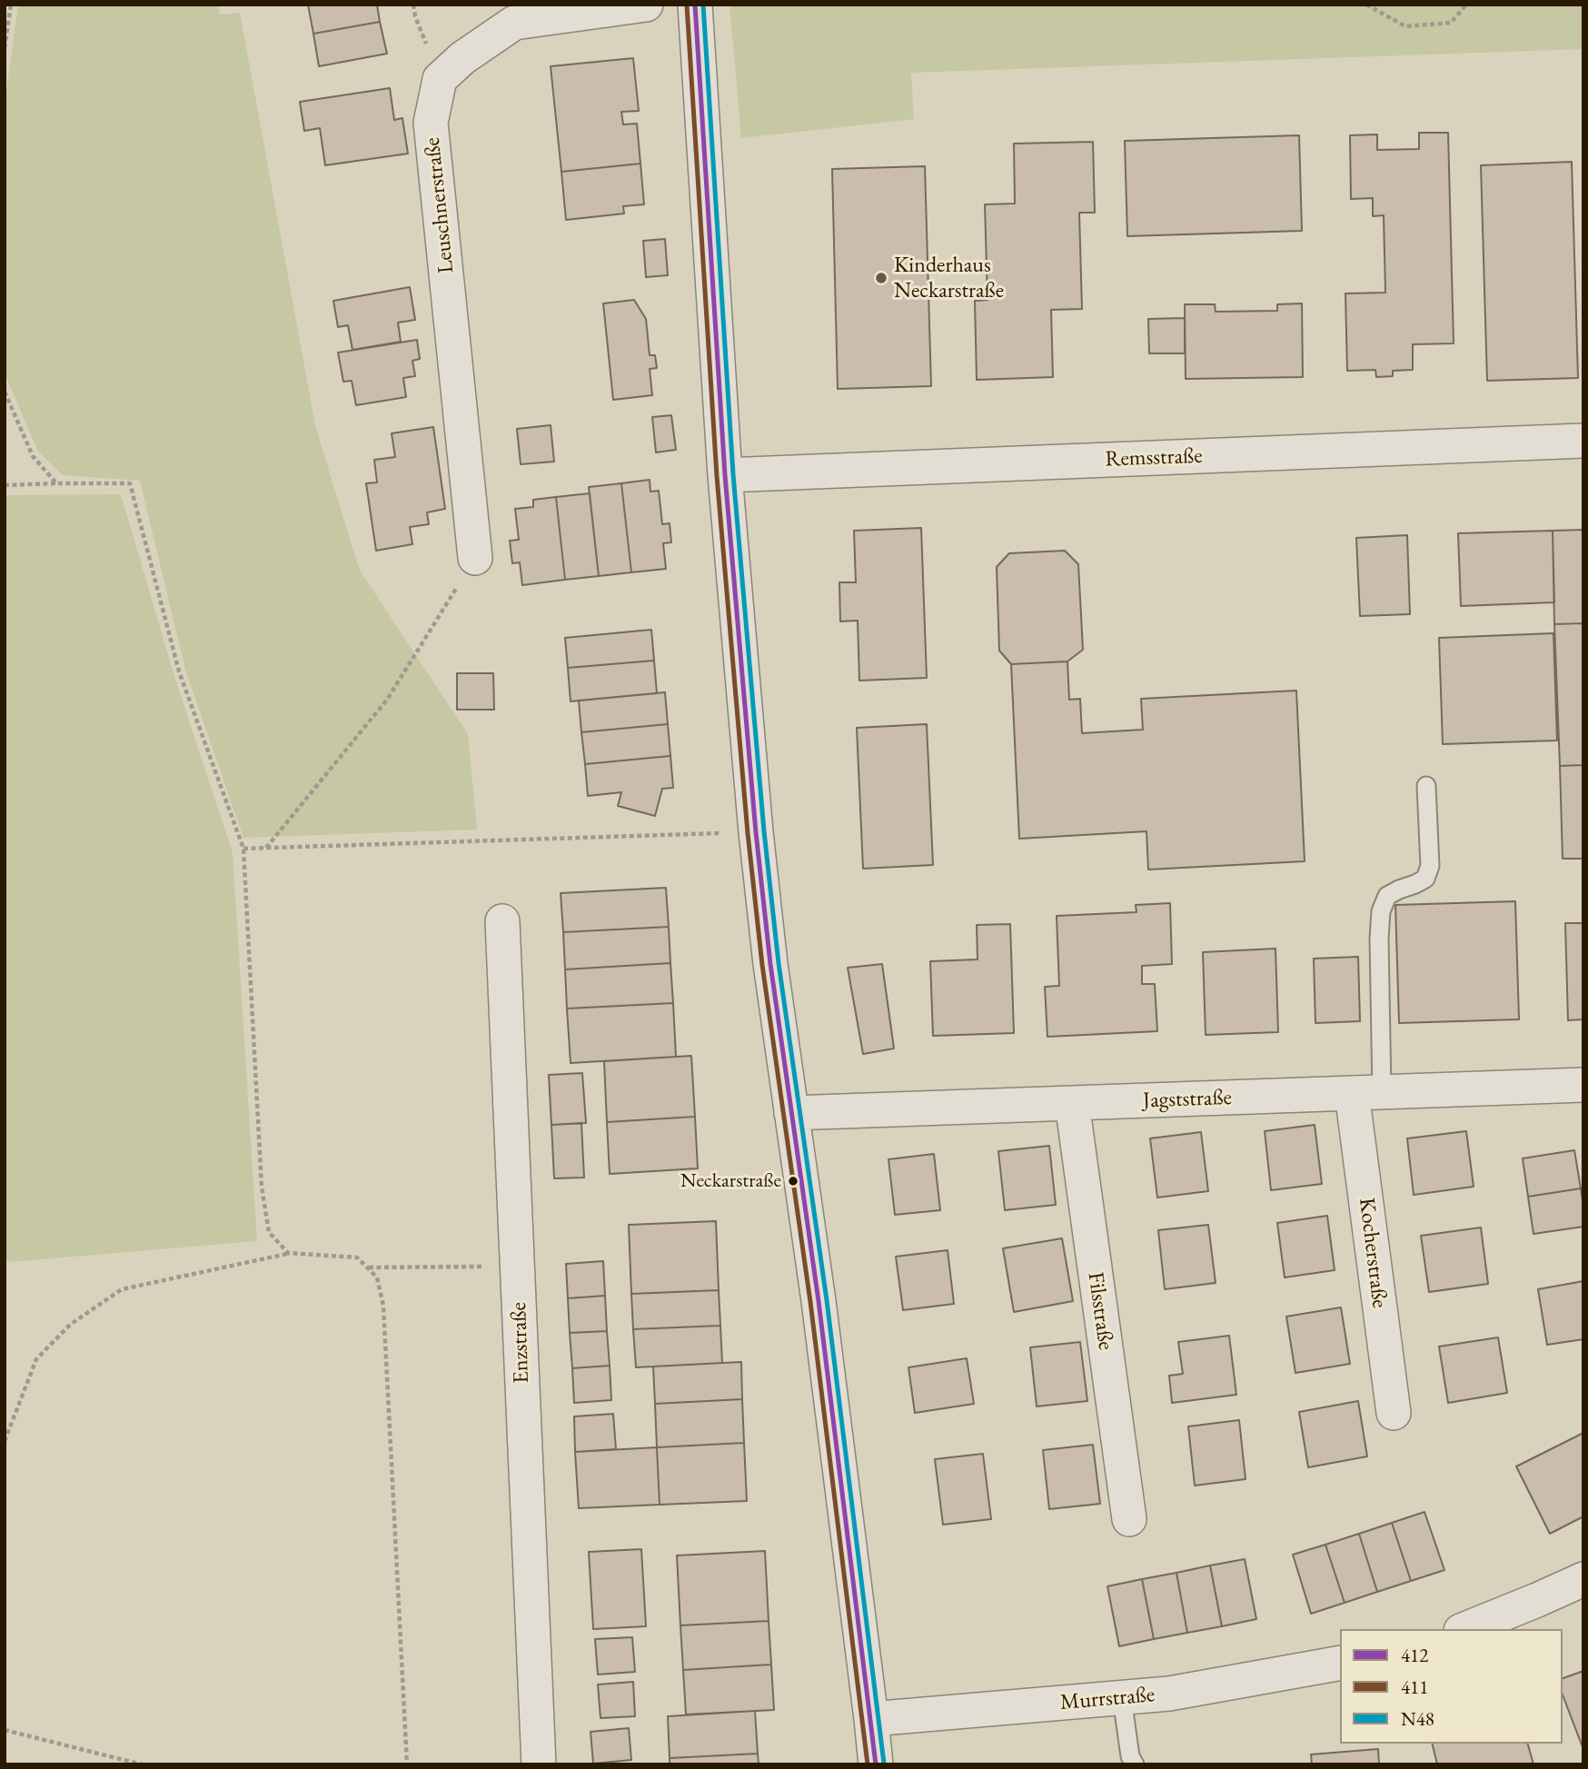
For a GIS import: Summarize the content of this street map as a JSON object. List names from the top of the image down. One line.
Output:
{"streets":{"street":["Leuschnerstraße","Remsstraße","Jagststraße","Kocherstraße","Filsstraße","Enzstraße","Murrstraße"]},"crossings":[["Jagststraße","Kocherstraße"],["Jagststraße","Filsstraße"]],"places":["Kinderhaus Neckarstraße","Neckarstraße"],"lines":["transit line 412","transit line N48","transit line 411"],"legend":["412","411","N48"]}
